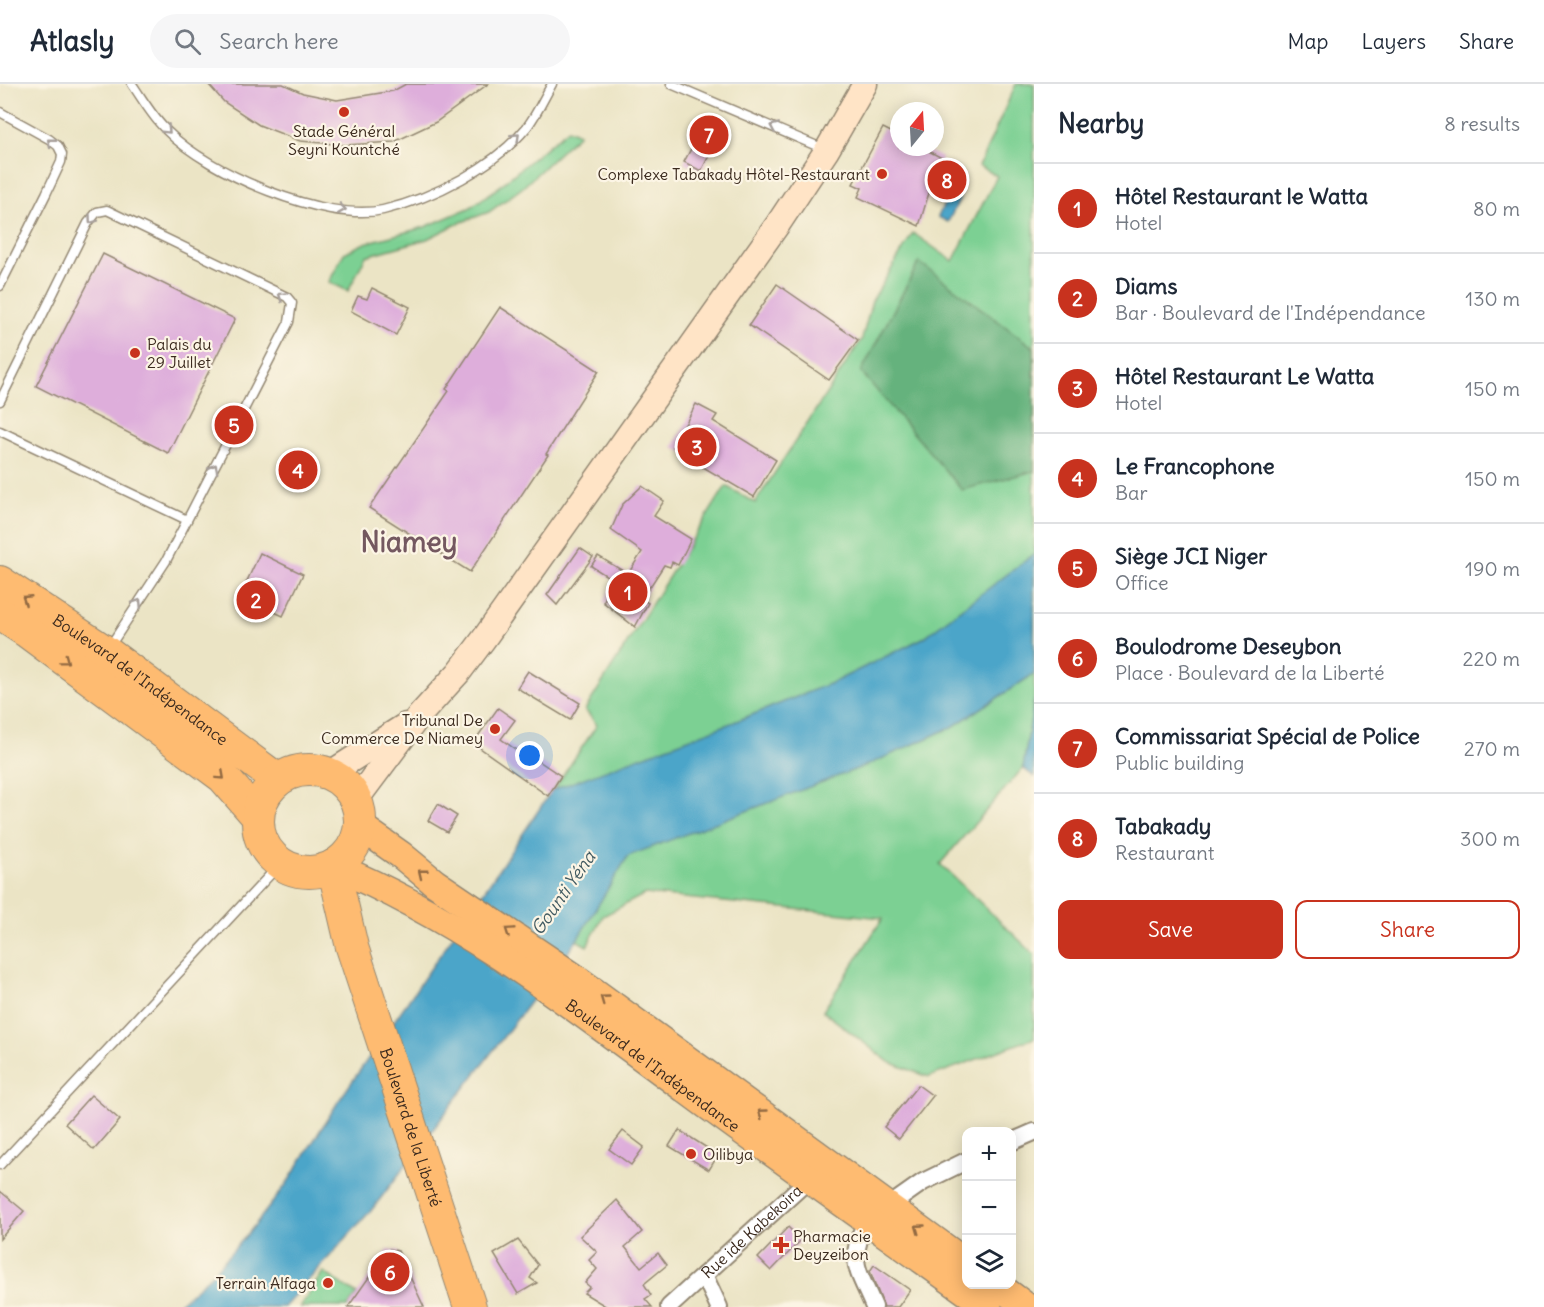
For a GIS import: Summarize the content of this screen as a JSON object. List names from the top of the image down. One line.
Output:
{"streets":{"highway":["Boulevard de l'Indépendance","Boulevard de la Liberté"],"street":["Rue ide Kabekoira"]},"crossings":[["Boulevard de l'Indépendance","Boulevard de la Liberté"],["Boulevard de l'Indépendance","Rue ide Kabekoira"]],"districts":["Niamey"],"water":["Gounti Yéna"],"places":{"other":["Stade Général Seyni Kountché","Complexe Tabakady Hôtel-Restaurant","Palais du 29 Juillet","Tribunal De Commerce De Niamey","Oilibya","Terrain Alfaga"],"health":["Pharmacie Deyzeibon"]},"north":"top","page":{"header":"Atlasly","search":"Search here","nav":["Map","Layers","Share"],"heading":["Nearby","8 results"],"pins":["7","8","5","3","4","1","2","6"],"list":[{"mark":"1","name":"Hôtel Restaurant le Watta","note":"Hotel","value":"80 m"},{"mark":"2","name":"Diams","note":"Bar · Boulevard de l'Indépendance","value":"130 m"},{"mark":"3","name":"Hôtel Restaurant Le Watta","note":"Hotel","value":"150 m"},{"mark":"4","name":"Le Francophone","note":"Bar","value":"150 m"},{"mark":"5","name":"Siège JCI Niger","note":"Office","value":"190 m"},{"mark":"6","name":"Boulodrome Deseybon","note":"Place · Boulevard de la Liberté","value":"220 m"},{"mark":"7","name":"Commissariat Spécial de Police","note":"Public building","value":"270 m"},{"mark":"8","name":"Tabakady","note":"Restaurant","value":"300 m"}],"buttons":["Save","Share"],"map_buttons":["+","−"]}}
